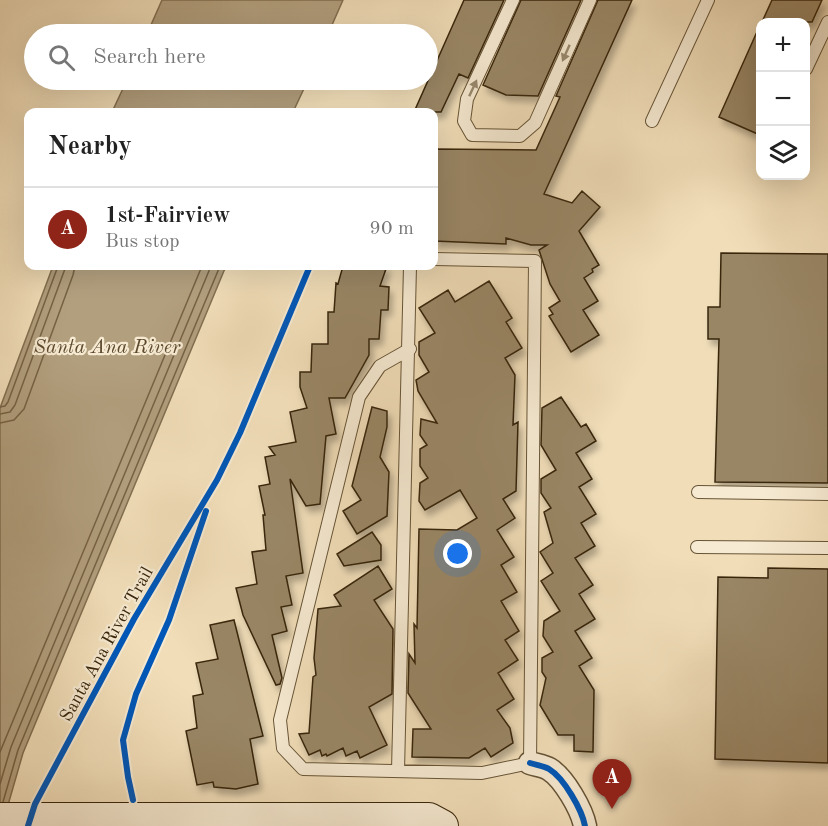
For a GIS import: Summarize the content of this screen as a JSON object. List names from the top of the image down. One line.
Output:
{"streets":{"cycle path":["Santa Ana River Trail"]},"water":["Santa Ana River"],"page":{"map_buttons":["+","−"],"search":"Search here","heading":"Nearby","list":[{"mark":"A","name":"1st-Fairview","note":"Bus stop","value":"90 m"}],"pins":"A"}}
